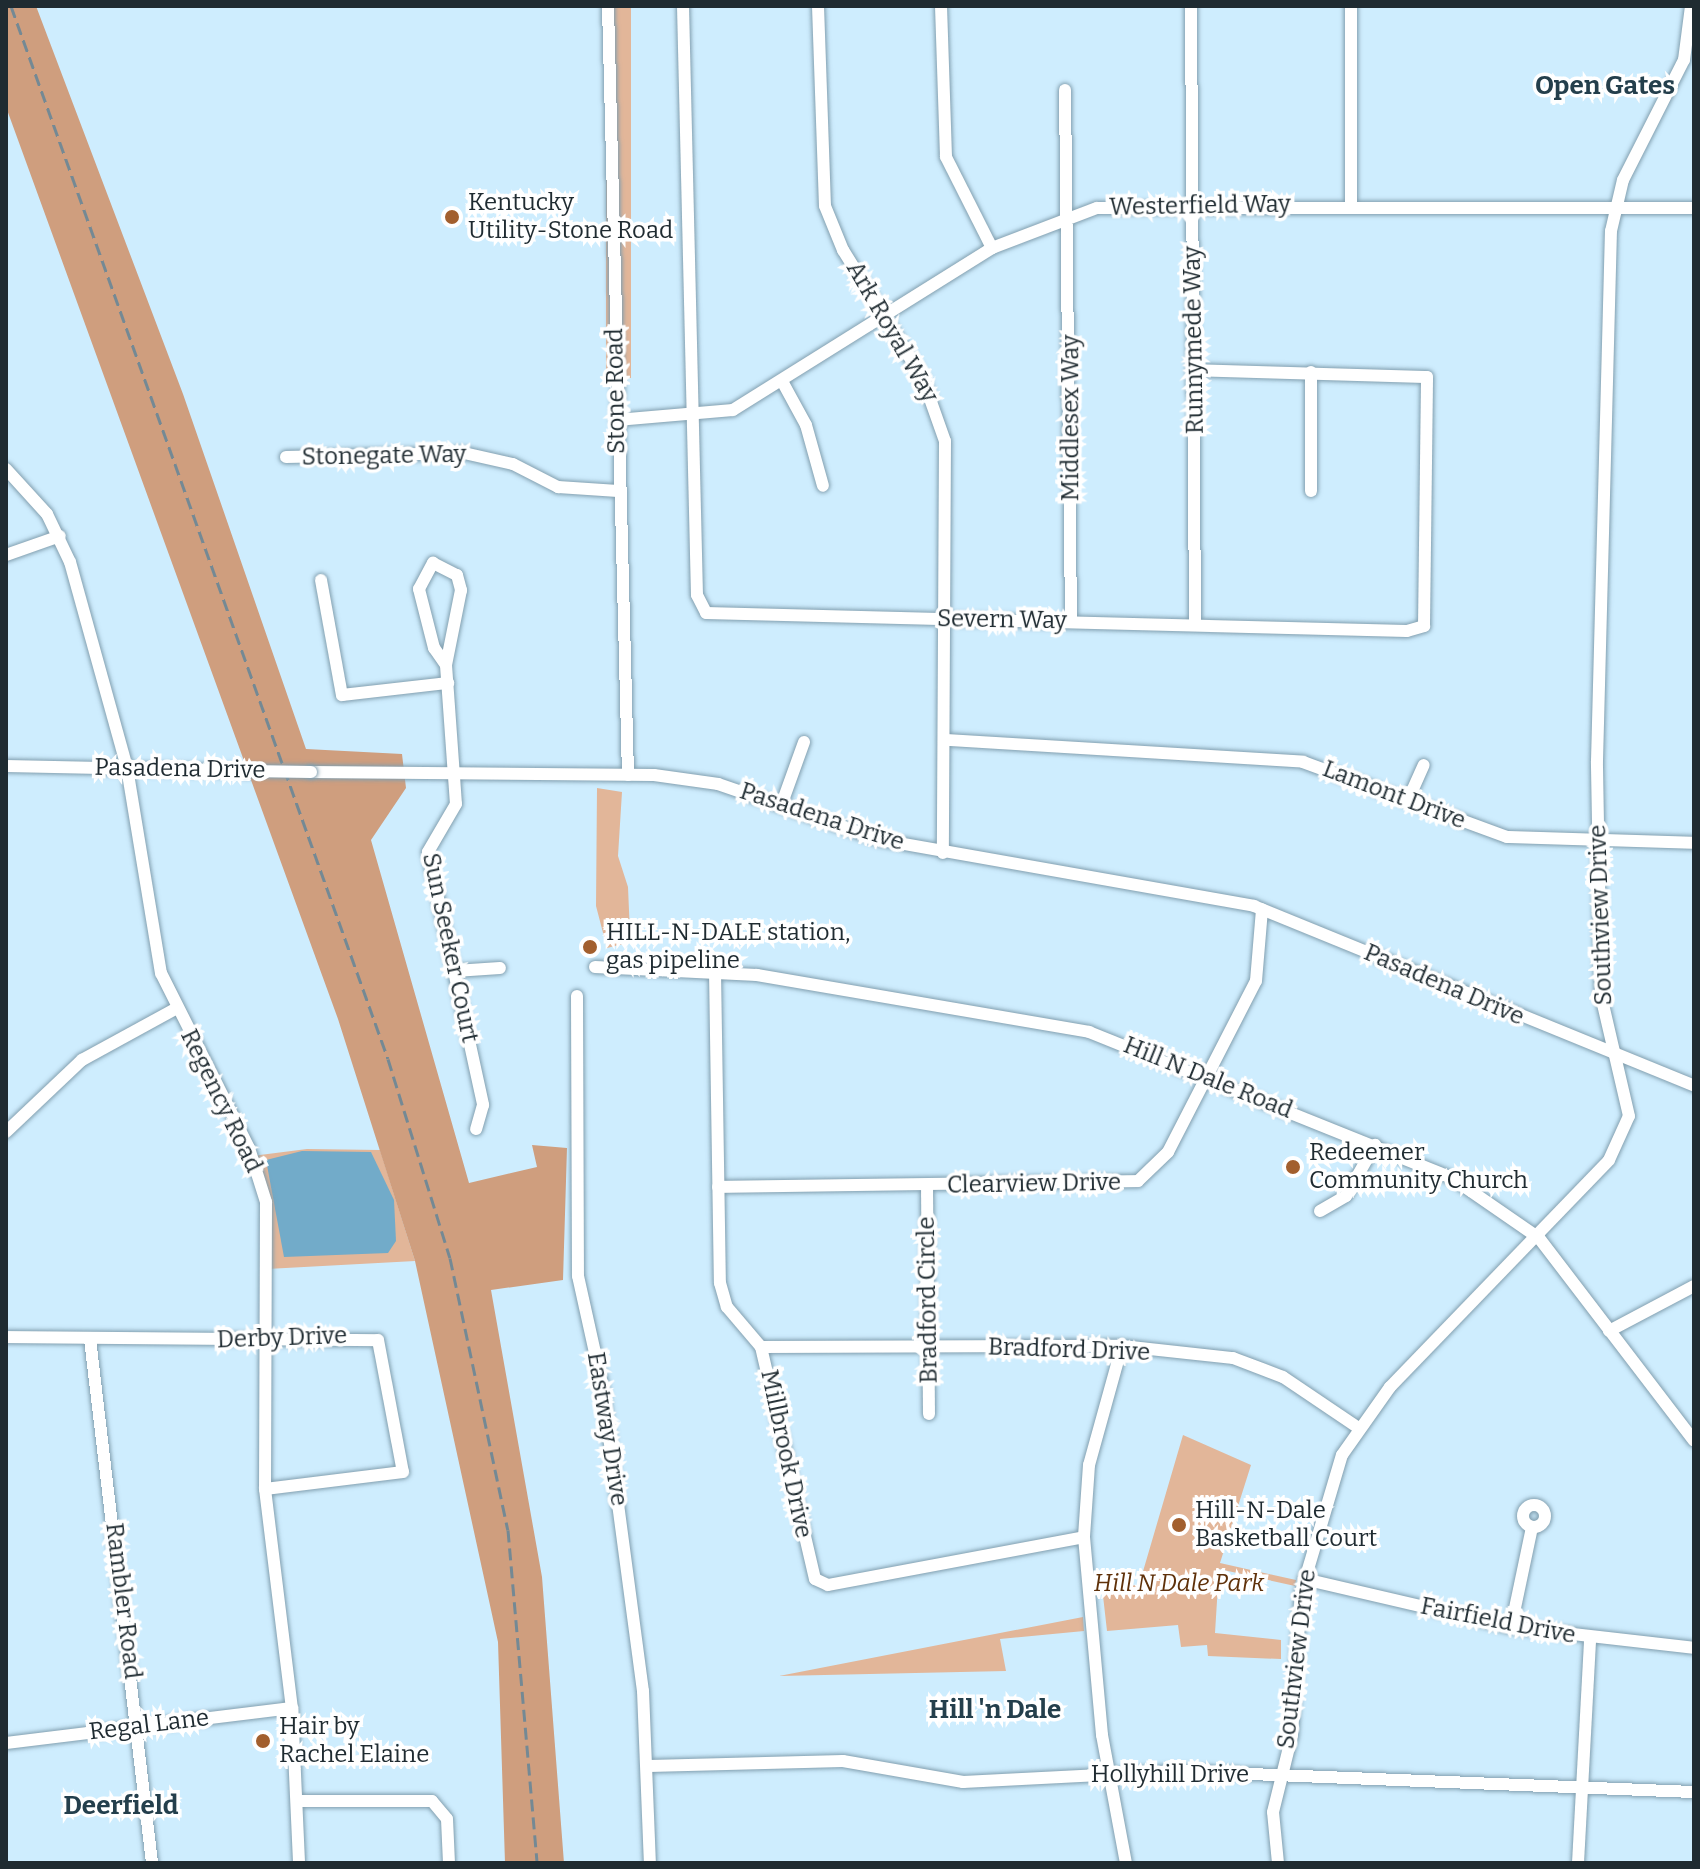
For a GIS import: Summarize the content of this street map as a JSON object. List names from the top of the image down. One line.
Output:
{"streets":{"street":["Westerfield Way","Ark Royal Way","Runnymede Way","Stone Road","Middlesex Way","Stonegate Way","Severn Way","Pasadena Drive","Lamont Drive","Southview Drive","Sun Seeker Court","Hill N Dale Road","Regency Road","Clearview Drive","Bradford Circle","Derby Drive","Bradford Drive","Eastway Drive","Millbrook Drive","Rambler Road","Fairfield Drive","Regal Lane","Hollyhill Drive"]},"crossings":[["Westerfield Way","Ark Royal Way"],["Westerfield Way","Runnymede Way"],["Westerfield Way","Stone Road"],["Westerfield Way","Middlesex Way"],["Westerfield Way","Severn Way"],["Westerfield Way","Southview Drive"],["Ark Royal Way","Severn Way"],["Ark Royal Way","Pasadena Drive"],["Ark Royal Way","Lamont Drive"],["Runnymede Way","Severn Way"],["Stone Road","Stonegate Way"],["Stone Road","Pasadena Drive"],["Middlesex Way","Severn Way"],["Pasadena Drive","Southview Drive"],["Pasadena Drive","Sun Seeker Court"],["Pasadena Drive","Regency Road"],["Pasadena Drive","Clearview Drive"],["Lamont Drive","Southview Drive"],["Southview Drive","Hill N Dale Road"],["Southview Drive","Bradford Drive"],["Southview Drive","Fairfield Drive"],["Southview Drive","Hollyhill Drive"],["Hill N Dale Road","Clearview Drive"],["Hill N Dale Road","Millbrook Drive"],["Regency Road","Derby Drive"],["Regency Road","Regal Lane"],["Clearview Drive","Bradford Circle"],["Clearview Drive","Millbrook Drive"],["Bradford Circle","Bradford Drive"],["Derby Drive","Rambler Road"],["Bradford Drive","Millbrook Drive"],["Eastway Drive","Hollyhill Drive"],["Rambler Road","Regal Lane"]],"districts":["Open Gates","Hill 'n Dale","Deerfield"],"parks":["Hill N Dale Park"],"places":["Kentucky Utility-Stone Road","HILL-N-DALE station, gas pipeline","Redeemer Community Church","Hill-N-Dale Basketball Court","Hair by Rachel Elaine"]}
